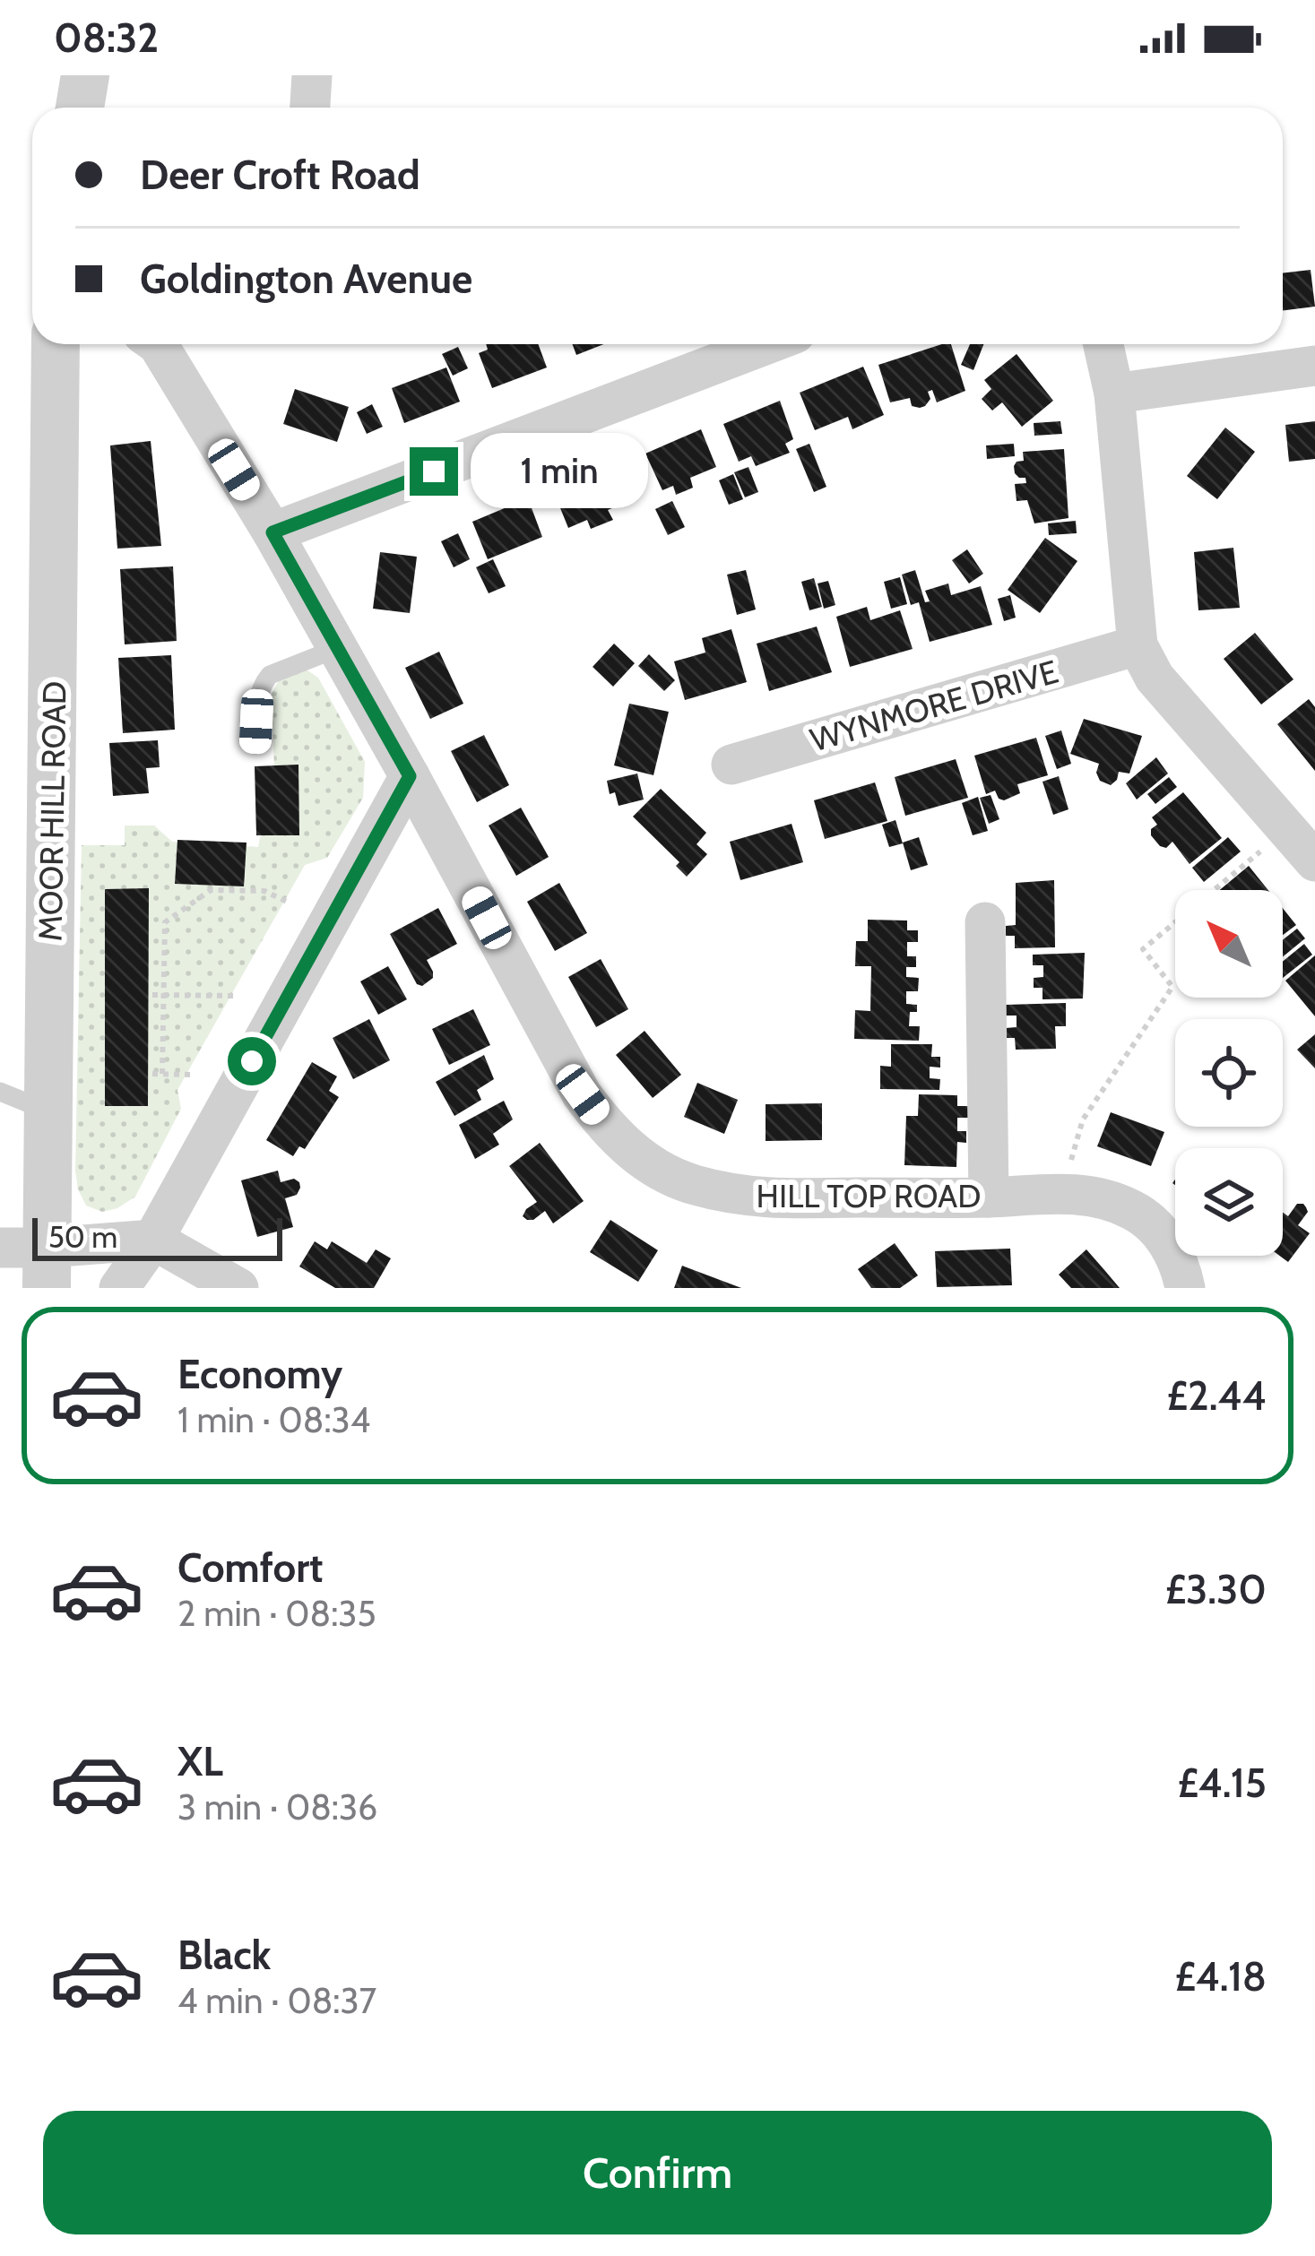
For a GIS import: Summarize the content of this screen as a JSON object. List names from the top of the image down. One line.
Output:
{"streets":{"street":["WYNMORE DRIVE","MOOR HILL ROAD","HILL TOP ROAD"]},"scale_bar":"50 m","north":"top left","page":{"status":"08:32","banner":["Deer Croft Road","Goldington Avenue"],"bubble":"1 min","scale":"50 m","list":[{"name":"Economy","note":"1 min · 08:34","value":"£2.44"},{"name":"Comfort","note":"2 min · 08:35","value":"£3.30"},{"name":"XL","note":"3 min · 08:36","value":"£4.15"},{"name":"Black","note":"4 min · 08:37","value":"£4.18"}],"buttons":"Confirm"}}
